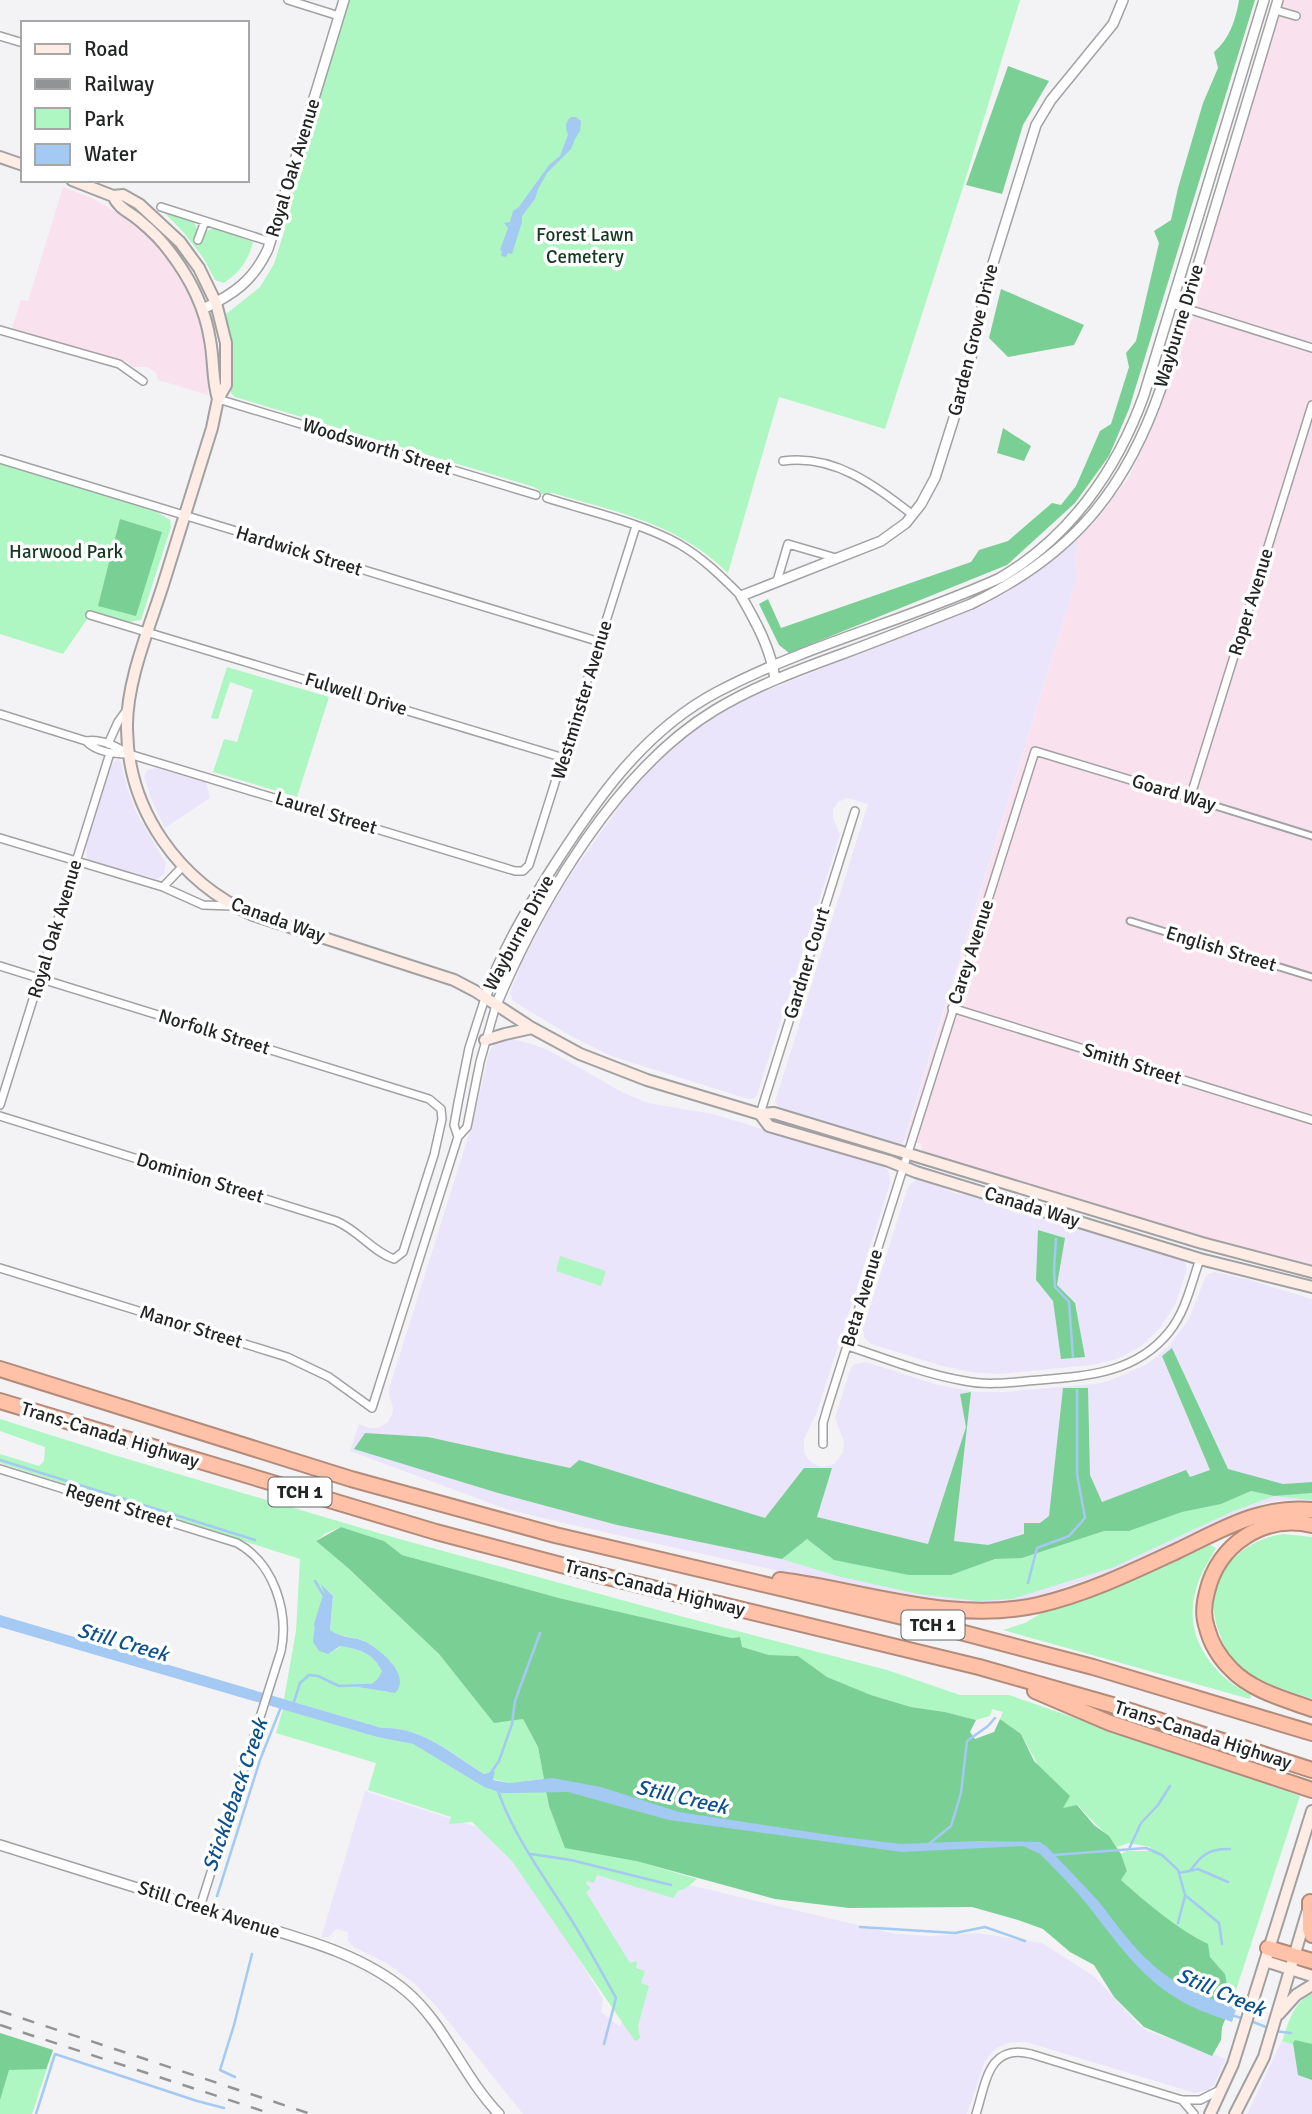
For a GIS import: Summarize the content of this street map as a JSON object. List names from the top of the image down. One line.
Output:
{"streets":{"highway":["Trans-Canada Highway","TCH 1"],"main road":["Canada Way"],"street":["Royal Oak Avenue","Wayburne Drive","Garden Grove Drive","Woodsworth Street","Hardwick Street","Roper Avenue","Fulwell Drive","Westminster Avenue","Goard Way","Laurel Street","English Street","Carey Avenue","Gardner Court","Norfolk Street","Smith Street","Dominion Street","Beta Avenue","Manor Street","Regent Street","Still Creek Avenue"]},"crossings":[["Royal Oak Avenue","Laurel Street"],["Royal Oak Avenue","Canada Way"],["Royal Oak Avenue","Norfolk Street"],["Wayburne Drive","Canada Way"],["Wayburne Drive","Manor Street"],["Woodsworth Street","Canada Way"],["Hardwick Street","Westminster Avenue"],["Hardwick Street","Canada Way"],["Roper Avenue","Goard Way"],["Fulwell Drive","Westminster Avenue"],["Fulwell Drive","Canada Way"],["Westminster Avenue","Laurel Street"],["Goard Way","Carey Avenue"],["Laurel Street","Canada Way"],["Canada Way","Carey Avenue"],["Canada Way","Gardner Court"],["Canada Way","Beta Avenue"],["Carey Avenue","Smith Street"],["Carey Avenue","Beta Avenue"],["Norfolk Street","Dominion Street"],["Regent Street","Still Creek Avenue"]],"water":["Still Creek","Stickleback Creek"],"parks":["Forest Lawn Cemetery","Harwood Park"],"legend":["Road","Railway","Park","Water"]}
